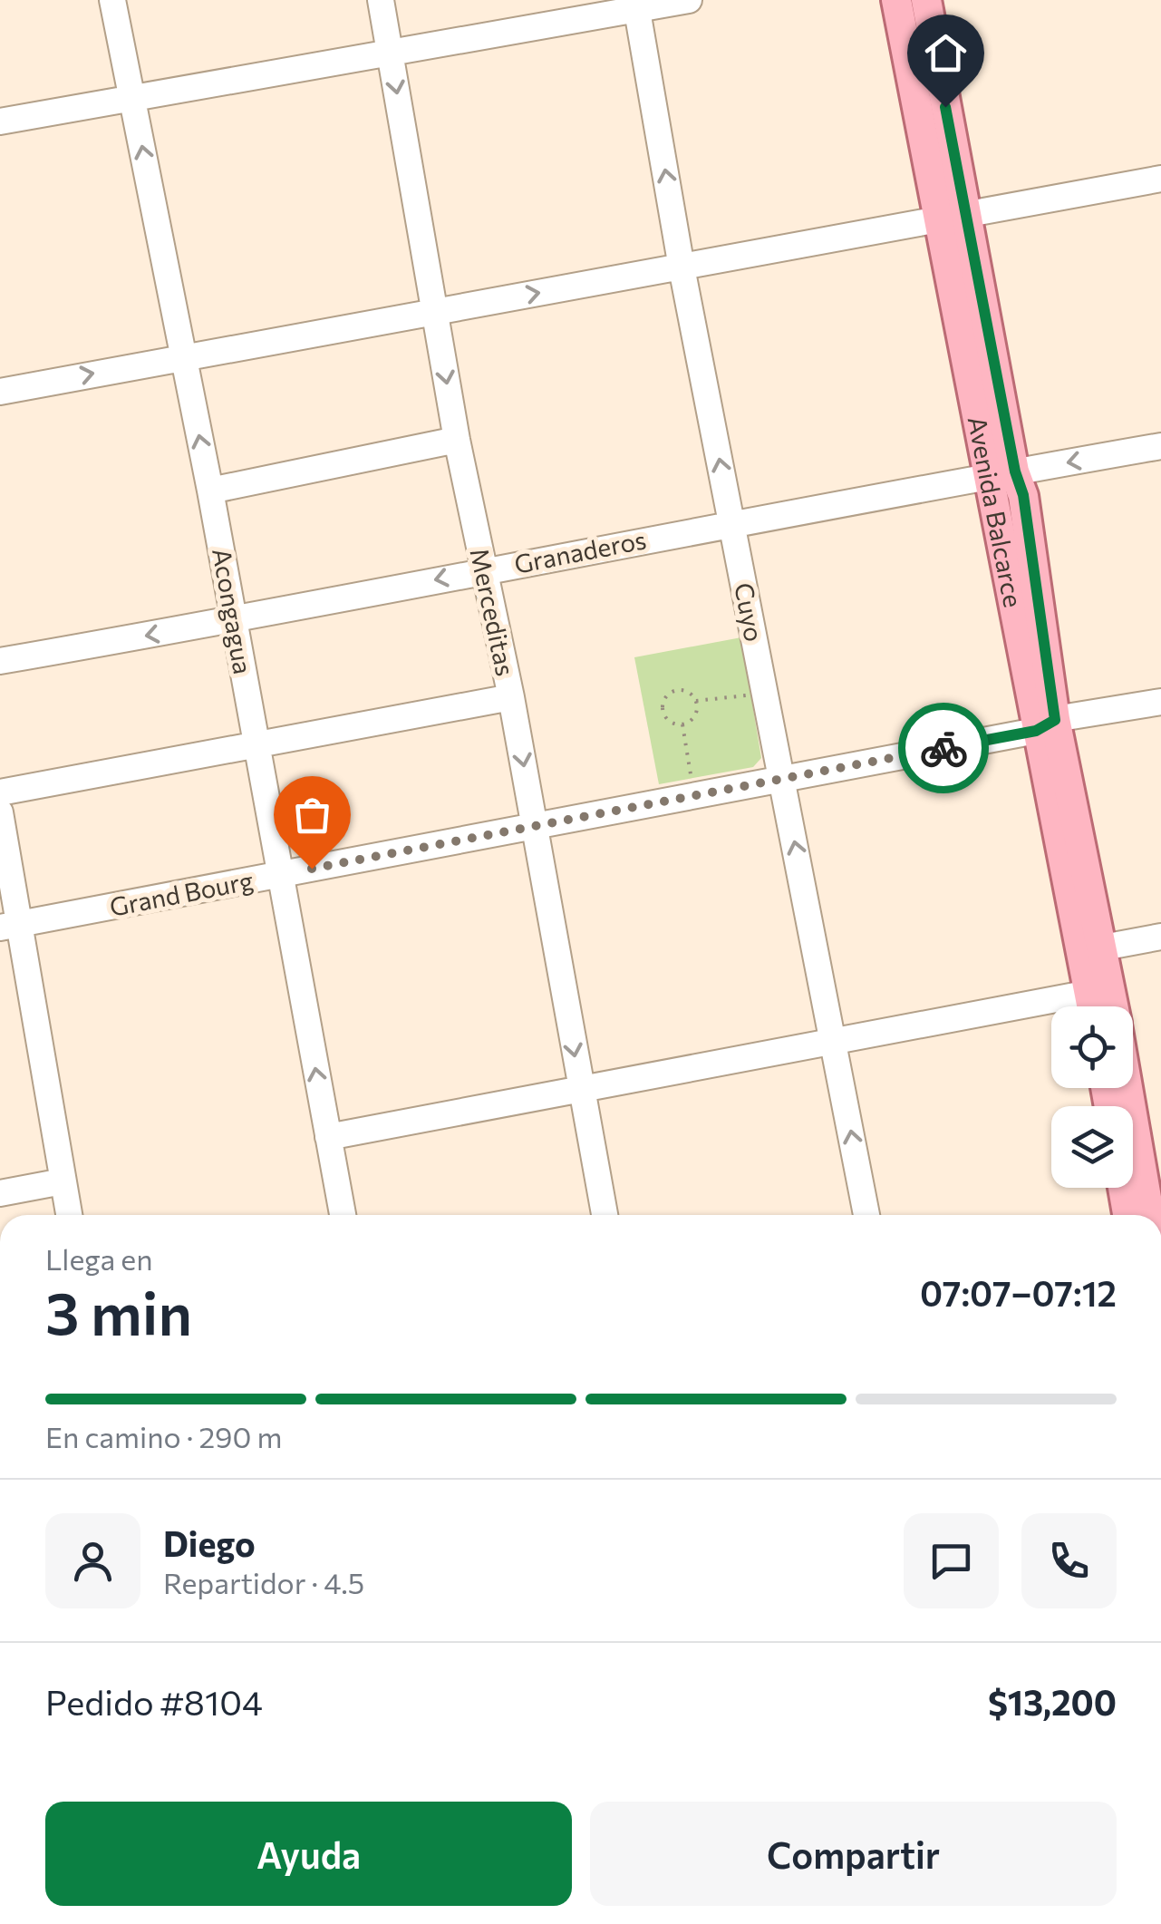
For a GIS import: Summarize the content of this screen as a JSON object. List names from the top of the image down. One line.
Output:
{"streets":{"main road":["Avenida Balcarce"],"street":["Granaderos","Acongagua","Merceditas","Cuyo","Grand Bourg"]},"crossings":[["Avenida Balcarce","Granaderos"],["Avenida Balcarce","Grand Bourg"],["Granaderos","Acongagua"],["Granaderos","Merceditas"],["Granaderos","Cuyo"],["Acongagua","Grand Bourg"],["Merceditas","Grand Bourg"],["Cuyo","Grand Bourg"]],"one_way":["Acongagua","Merceditas","Cuyo"],"page":{"heading":["3 min","Llega en","07:07–07:12"],"panel":["Diego","Repartidor · 4.5","Pedido #8104","$13,200"],"bar":"En camino · 290 m","buttons":["Ayuda","Compartir"]}}
